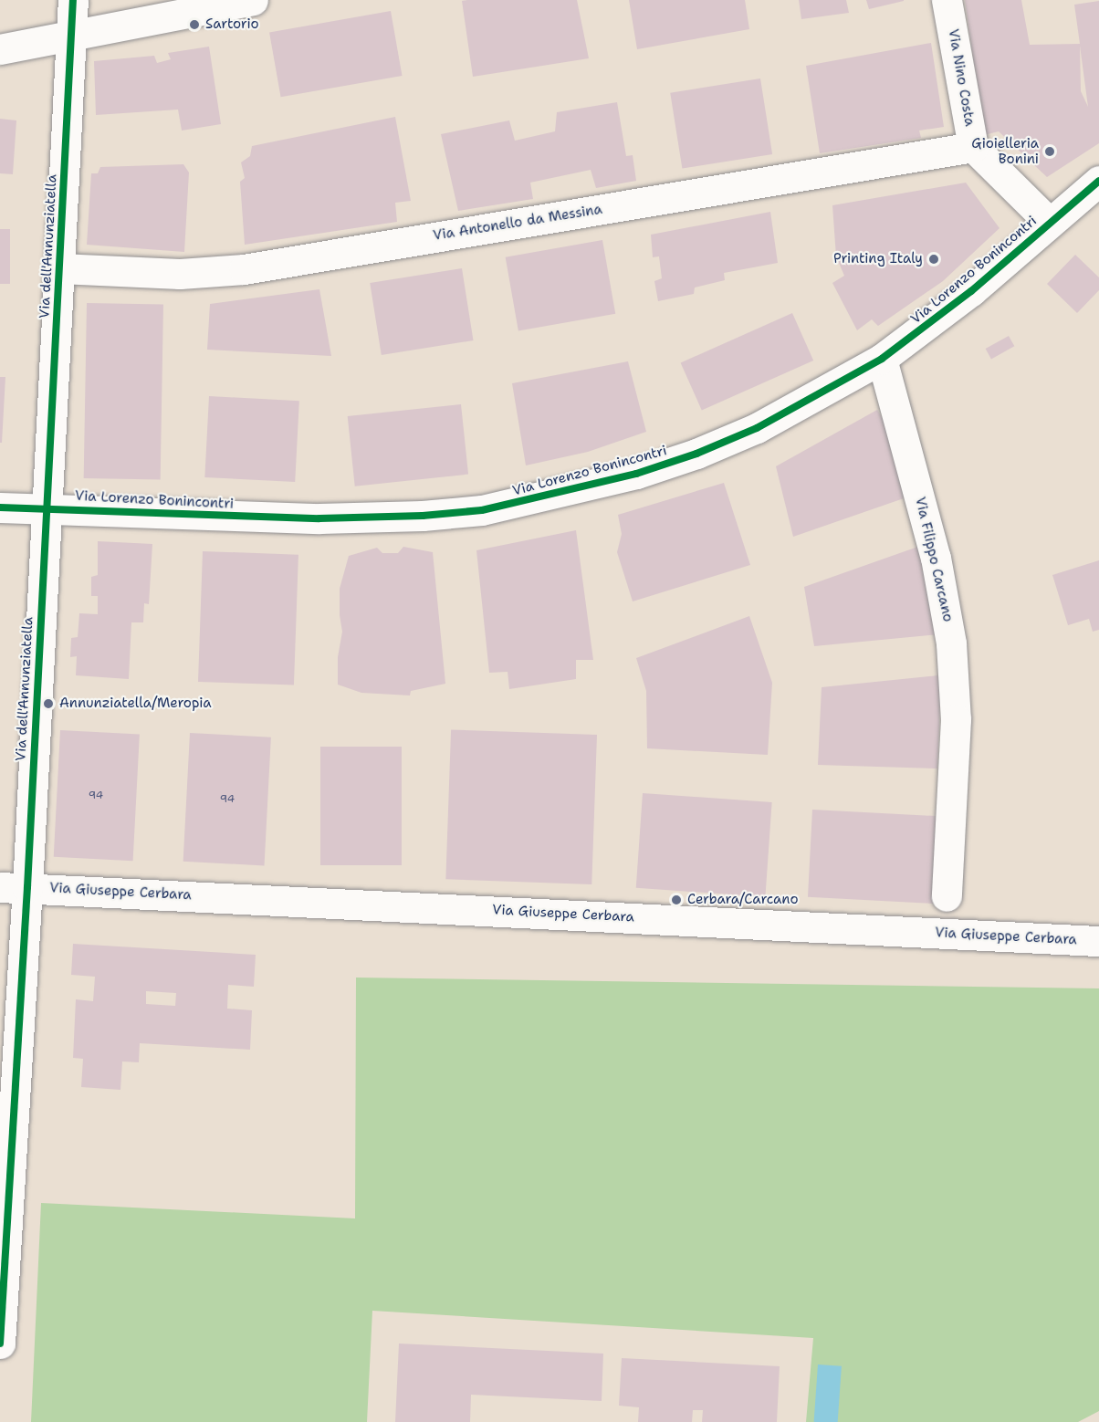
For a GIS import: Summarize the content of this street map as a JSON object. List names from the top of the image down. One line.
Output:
{"streets":{"street":["Via Nino Costa","Via Antonello da Messina","Via dell'Annunziatella","Via Lorenzo Bonincontri","Via Filippo Carcano","Via Giuseppe Cerbara"]},"crossings":[["Via Nino Costa","Via Antonello da Messina"],["Via Antonello da Messina","Via dell'Annunziatella"],["Via dell'Annunziatella","Via Lorenzo Bonincontri"],["Via dell'Annunziatella","Via Giuseppe Cerbara"],["Via Lorenzo Bonincontri","Via Filippo Carcano"]],"places":["Sartorio","Gioielleria Bonini","Printing Italy","Annunziatella/Meropia","Cerbara/Carcano"],"house_numbers":["94","94"]}
